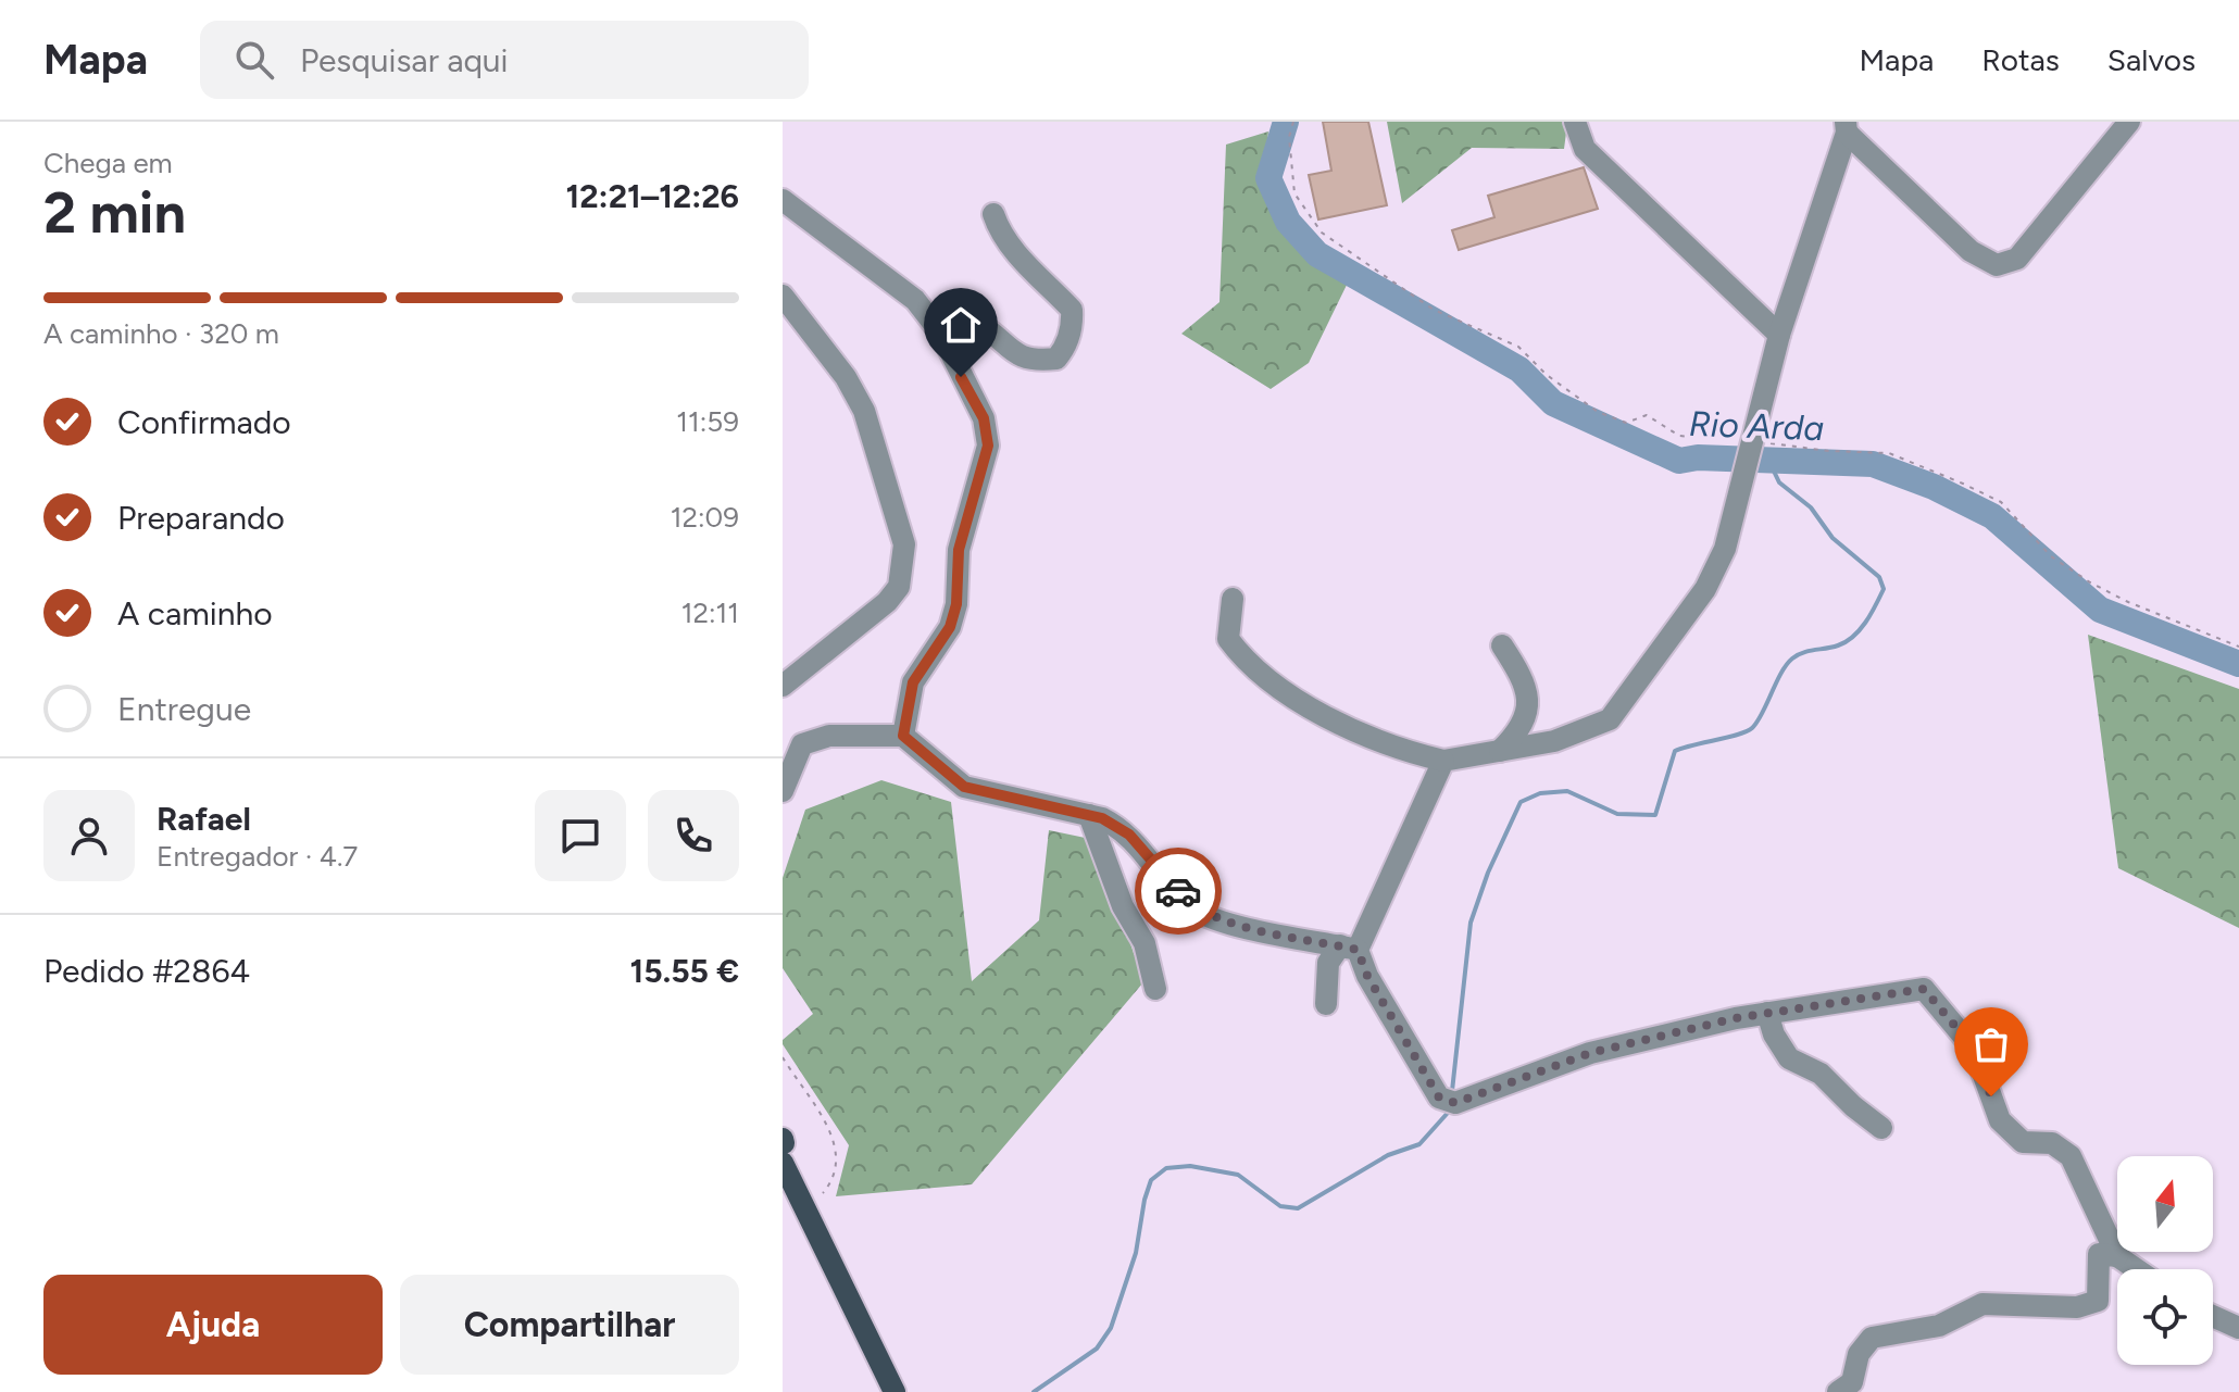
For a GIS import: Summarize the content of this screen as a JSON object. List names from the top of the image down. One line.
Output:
{"water":["Rio Arda"],"north":"top","page":{"header":"Mapa","search":"Pesquisar aqui","nav":["Mapa","Rotas","Salvos"],"heading":["2 min","Chega em","12:21–12:26"],"panel":["Rafael","Entregador · 4.7","Pedido #2864","15.55 €"],"bar":"A caminho · 320 m","list":[["Confirmado","11:59"],["Preparando","12:09"],["A caminho","12:11"],"Entregue"],"buttons":["Ajuda","Compartilhar"]}}
